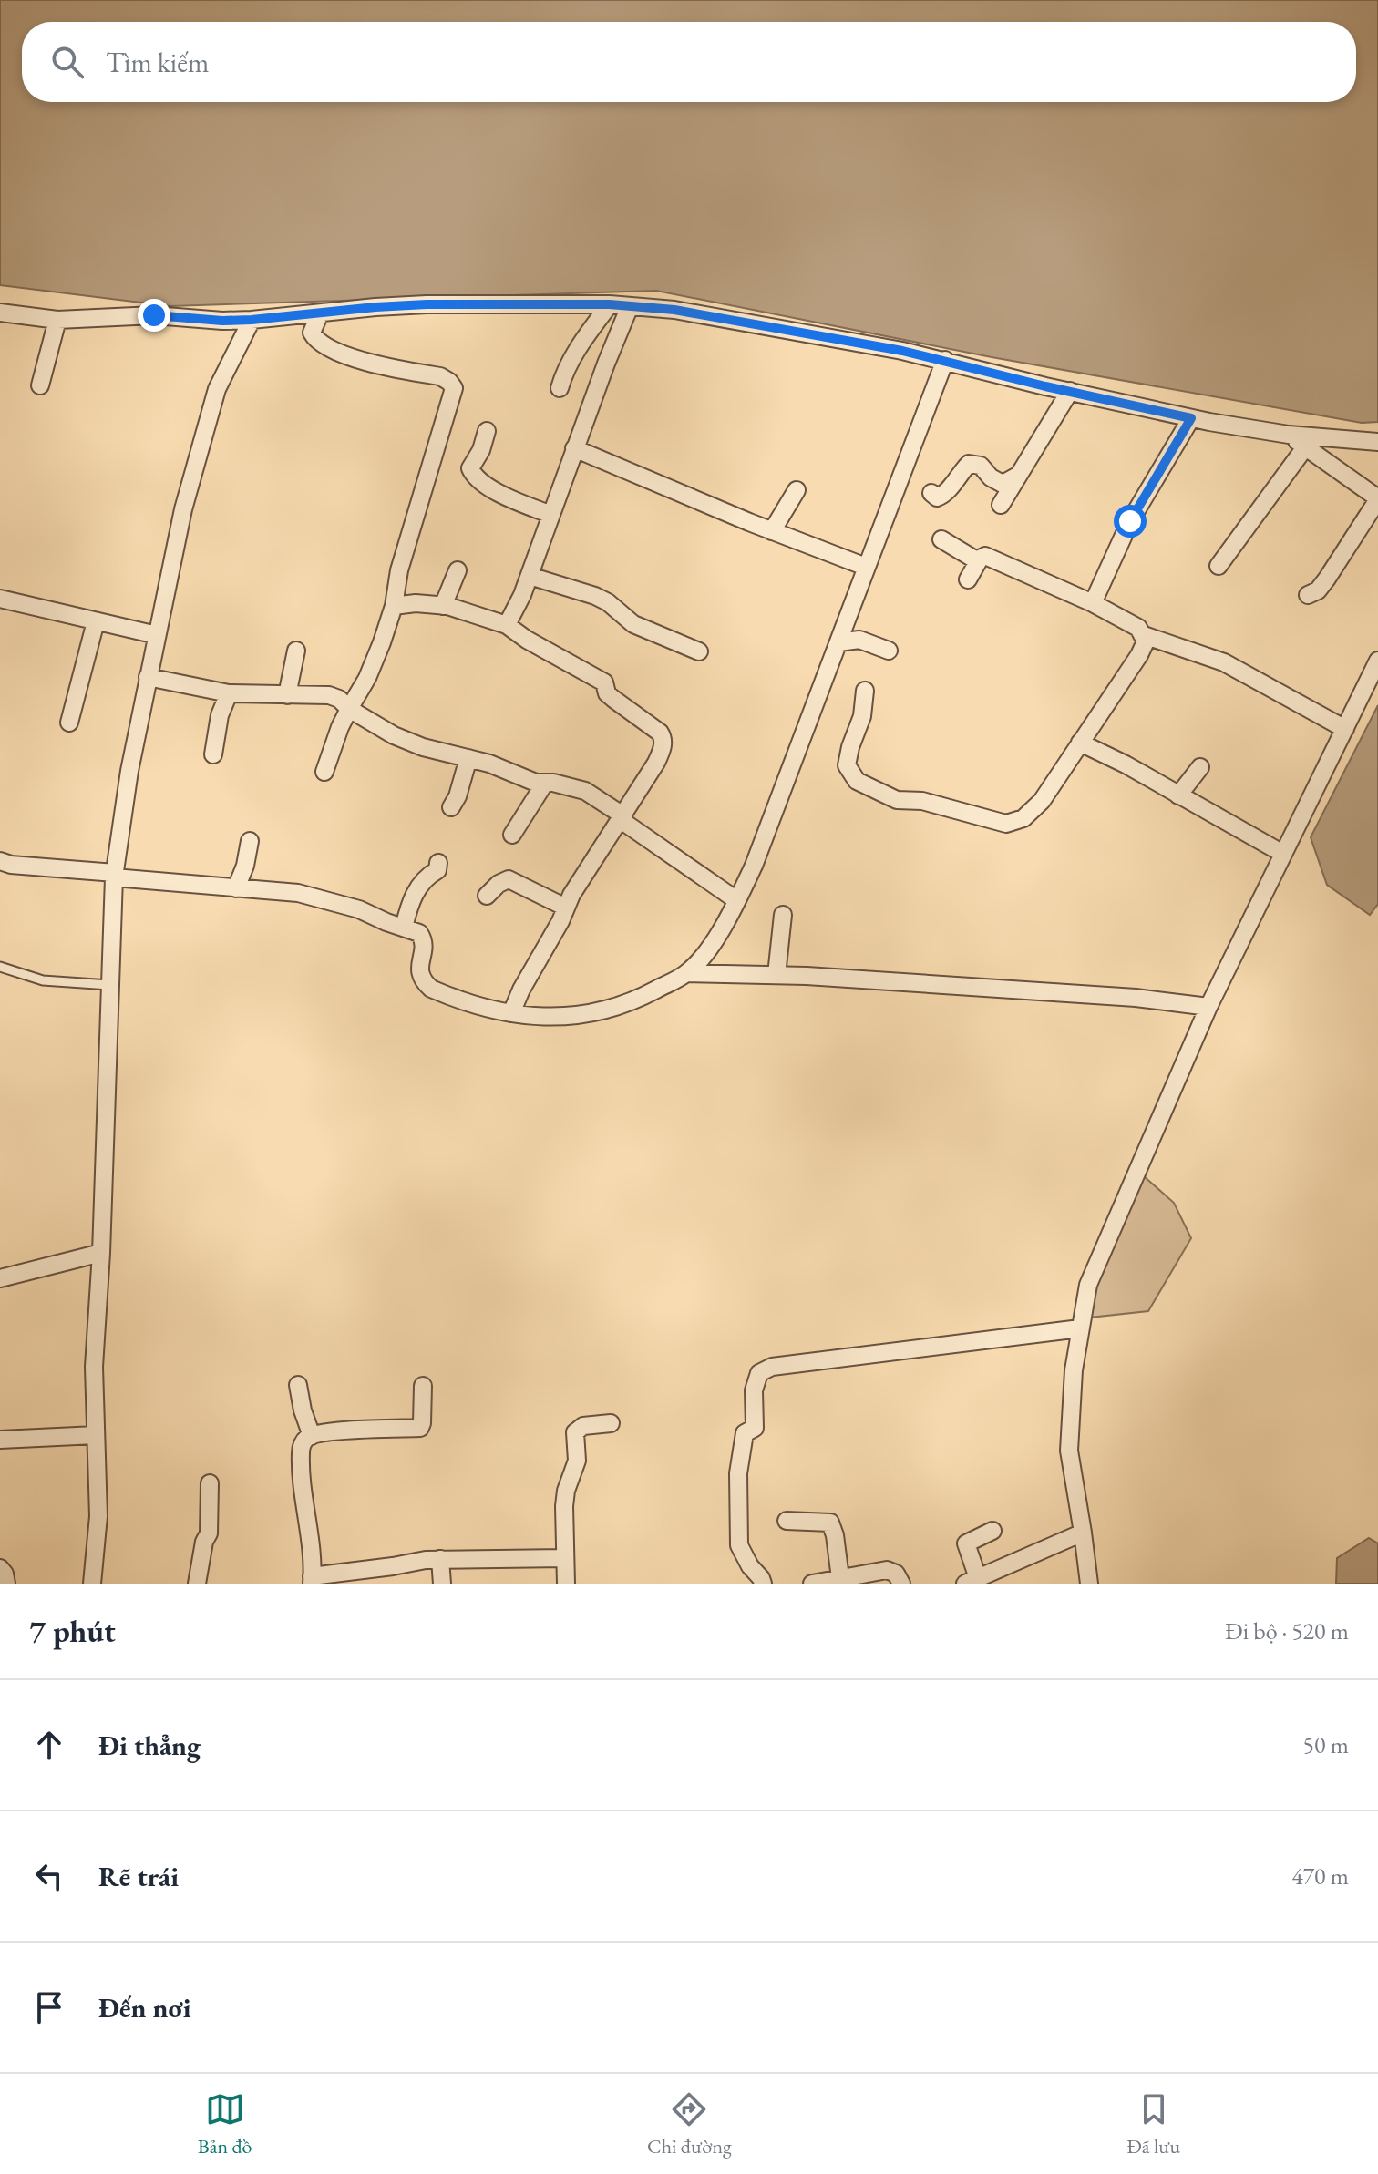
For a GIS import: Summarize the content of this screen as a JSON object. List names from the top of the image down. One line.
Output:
{"page":{"search":"Tìm kiếm","heading":["7 phút","Đi bộ · 520 m"],"list":[["Đi thẳng","50 m"],["Rẽ trái","470 m"],"Đến nơi"],"nav":["Bản đồ","Chỉ đường","Đã lưu"]}}
